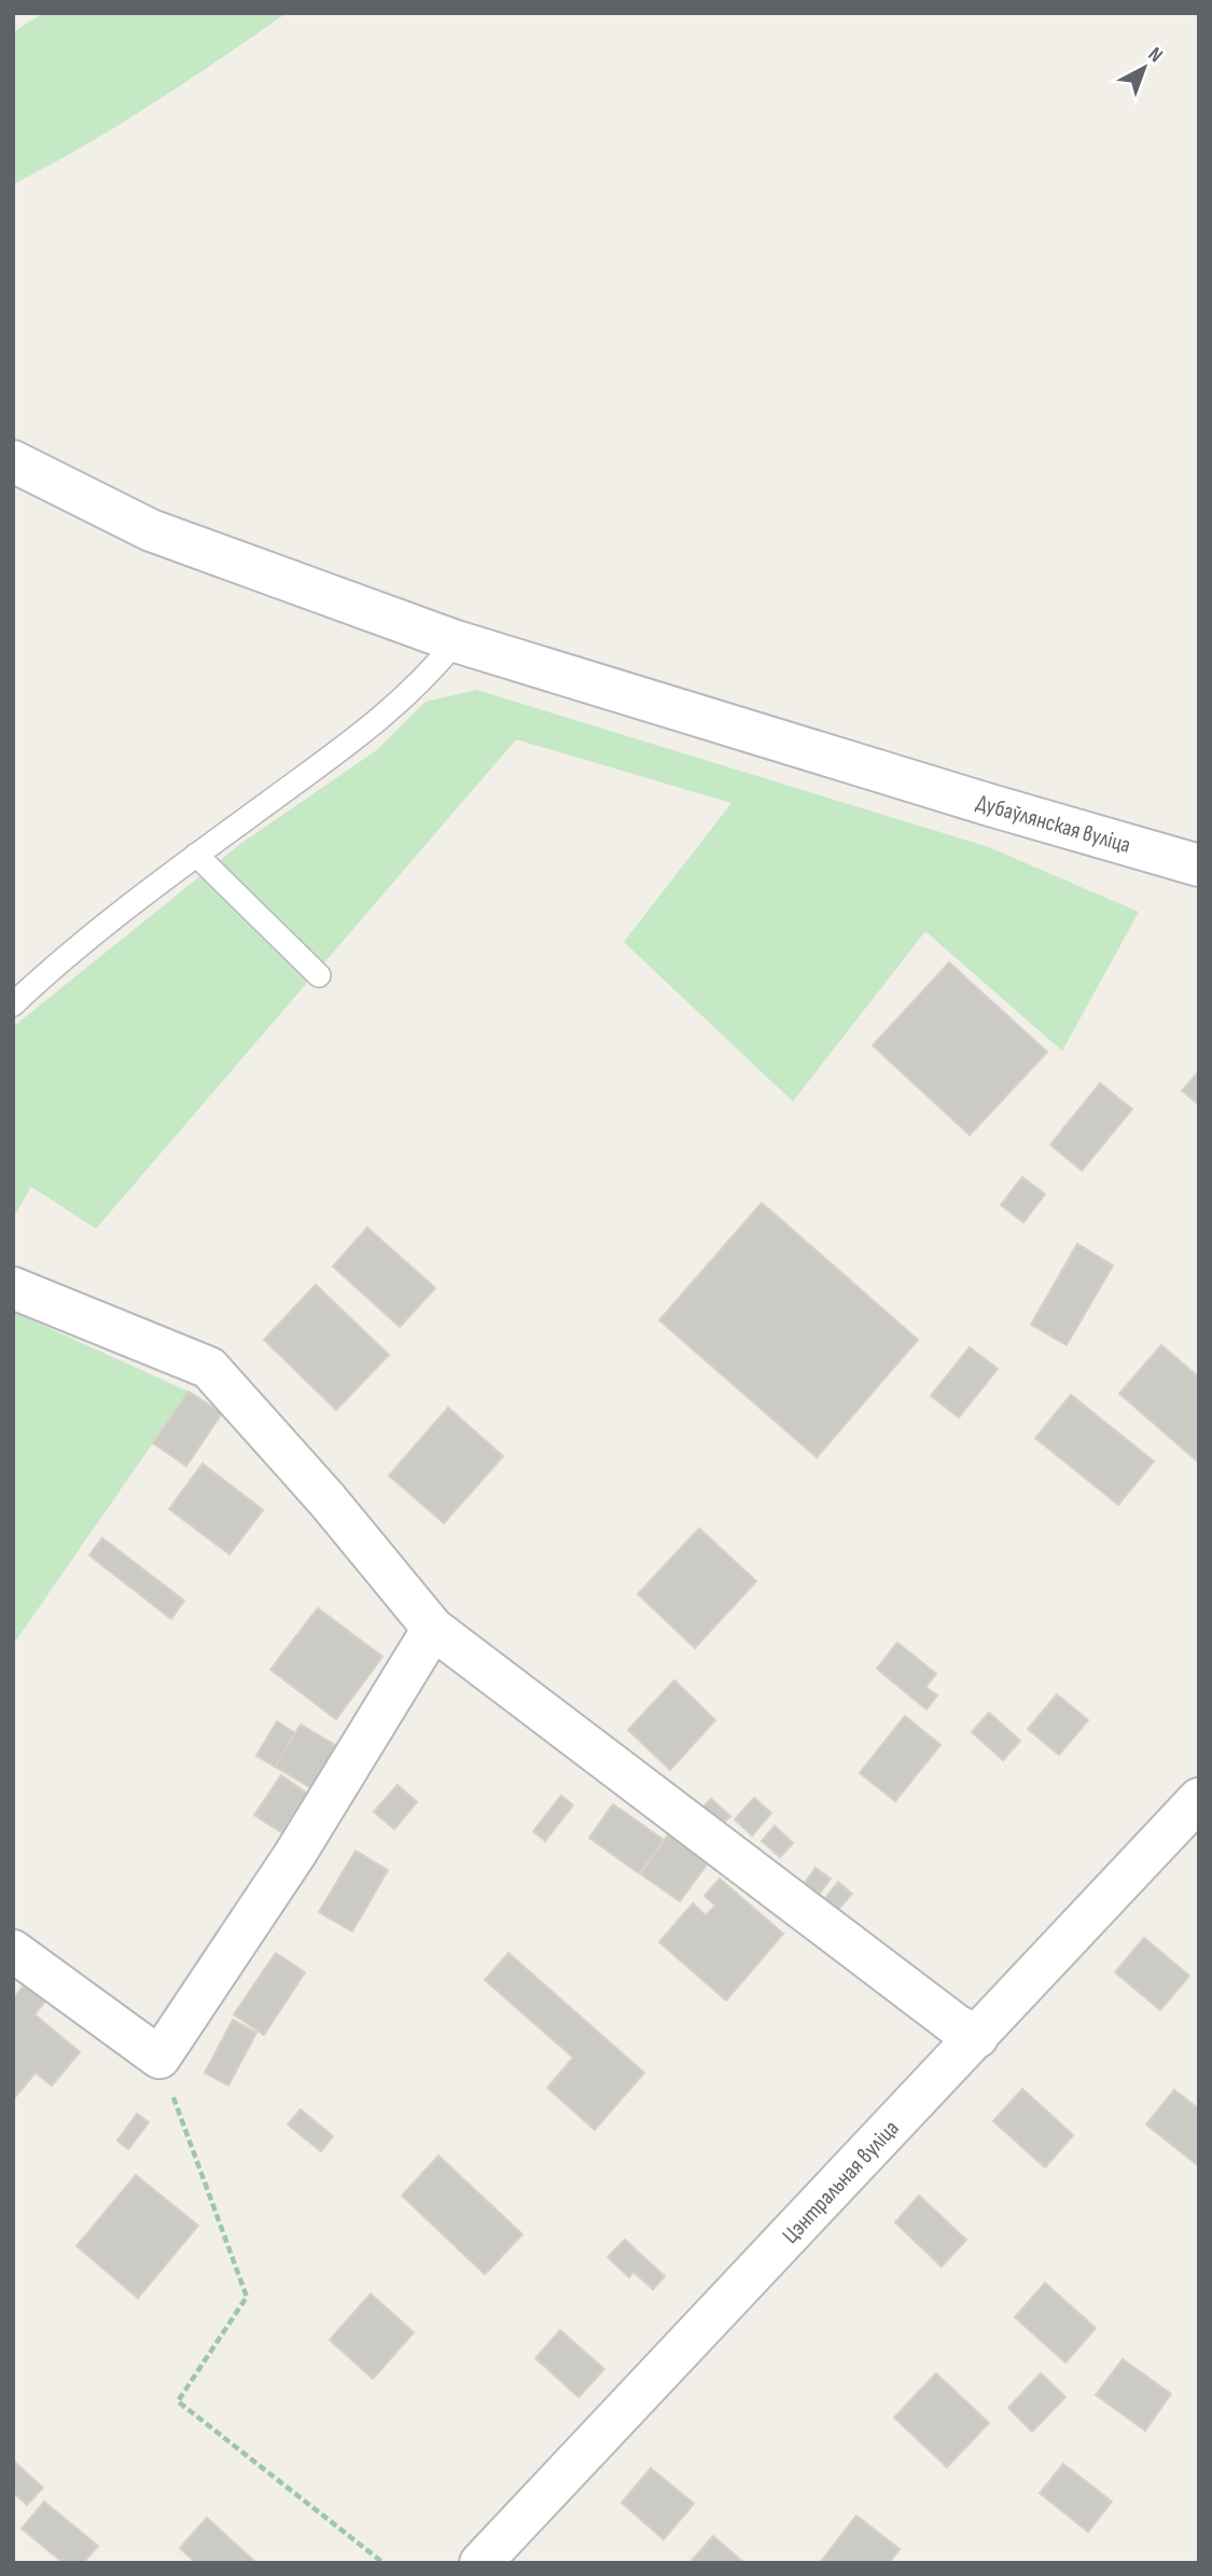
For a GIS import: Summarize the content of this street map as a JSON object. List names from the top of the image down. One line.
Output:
{"streets":{"main road":["Дубаўлянская вуліца","Цэнтральная вуліца"]},"north":"top right"}
